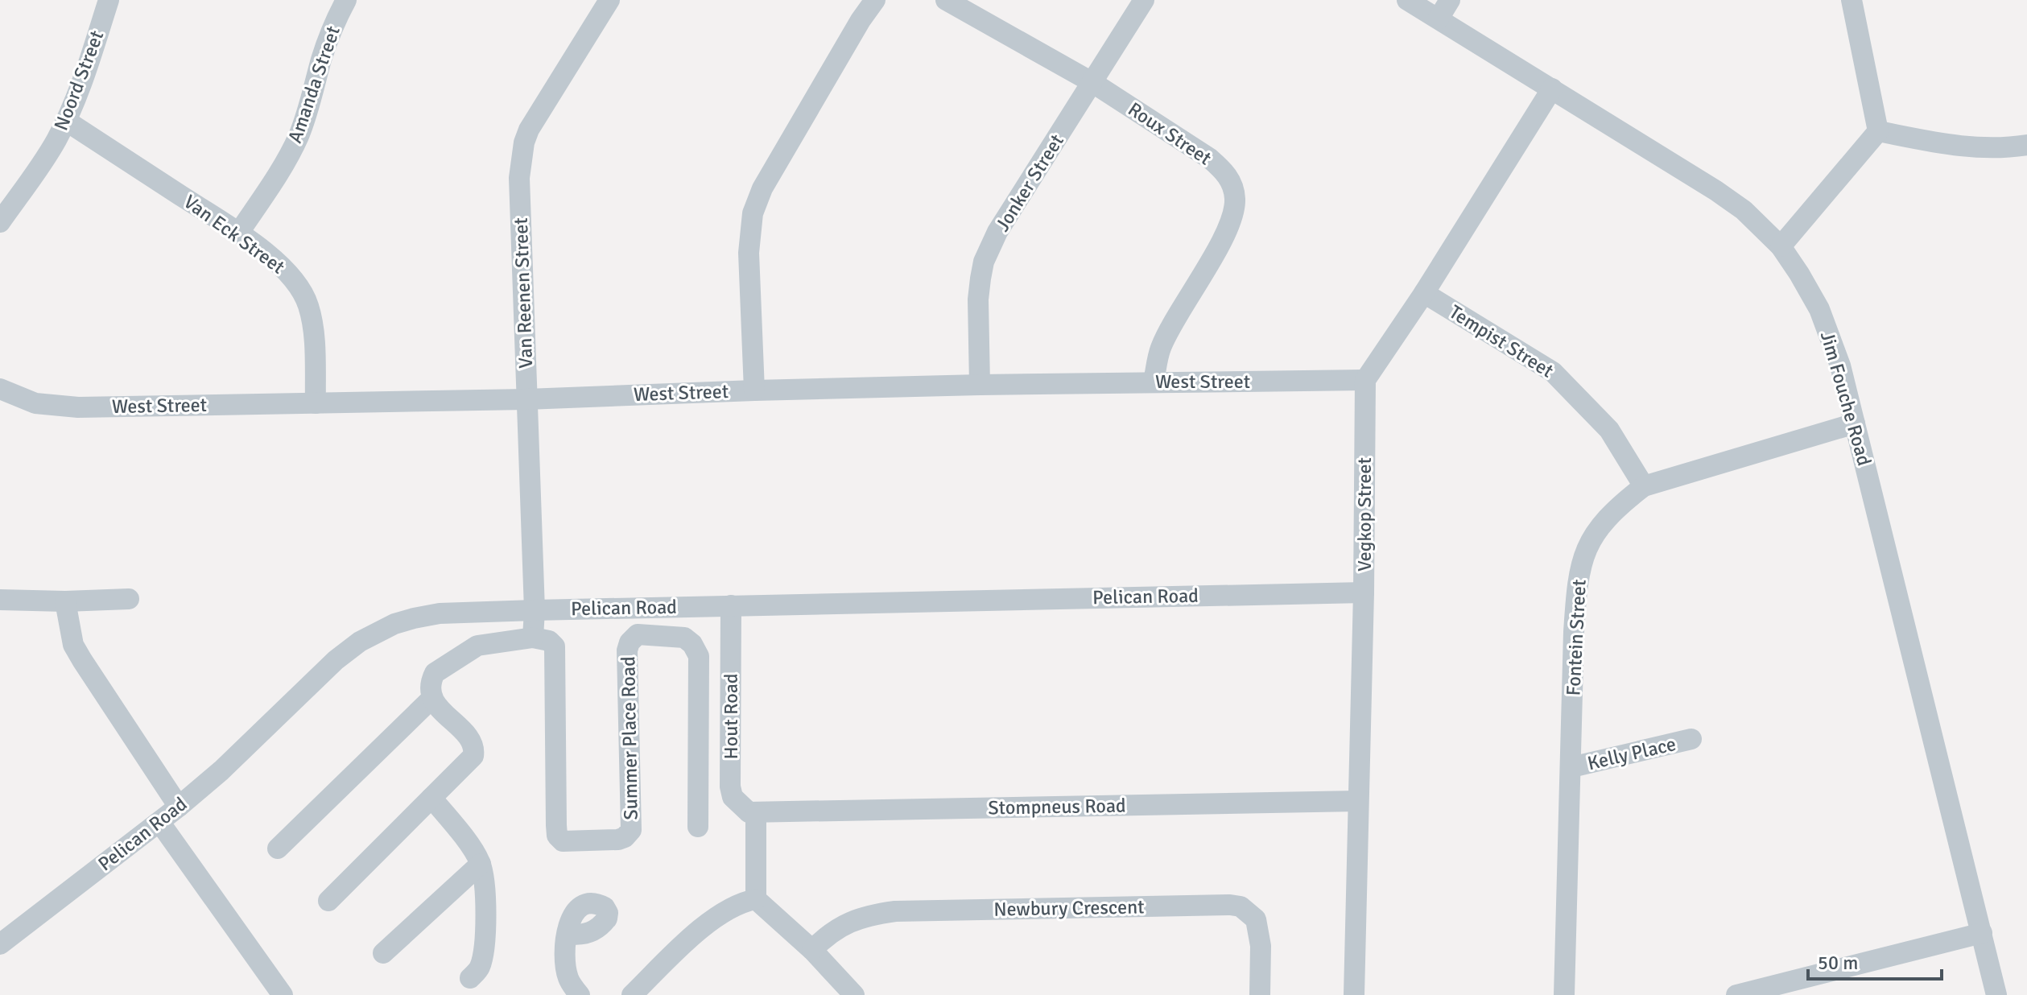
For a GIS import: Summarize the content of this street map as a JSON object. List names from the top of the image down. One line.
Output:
{"streets":{"street":["Noord Street","Amanda Street","Roux Street","Jonker Street","Van Eck Street","Van Reenen Street","Tempist Street","West Street","Jim Fouche Road","Vegkop Street","Pelican Road","Fontein Street","Hout Road","Summer Place Road","Kelly Place","Stompneus Road","Newbury Crescent"]},"crossings":[["Noord Street","Van Eck Street"],["Amanda Street","Van Eck Street"],["Roux Street","Jonker Street"],["Roux Street","West Street"],["Jonker Street","West Street"],["Van Eck Street","West Street"],["Van Reenen Street","West Street"],["Van Reenen Street","Pelican Road"],["Tempist Street","Fontein Street"],["West Street","Vegkop Street"],["Jim Fouche Road","Fontein Street"],["Vegkop Street","Pelican Road"],["Vegkop Street","Stompneus Road"],["Pelican Road","Hout Road"],["Fontein Street","Kelly Place"],["Hout Road","Stompneus Road"]],"scale_bar":"50 m"}
